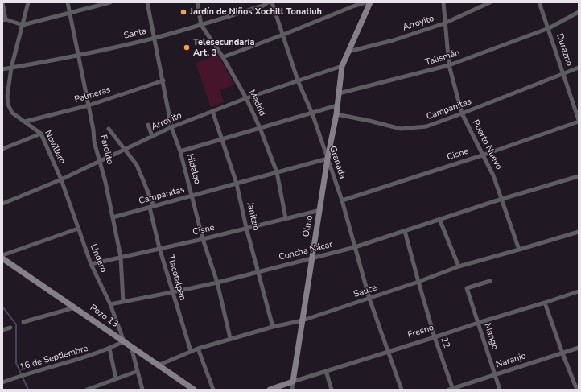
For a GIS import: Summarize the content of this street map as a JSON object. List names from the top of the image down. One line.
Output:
{"streets":{"main road":["Olmo","Pozo 13","Fresno"],"street":["Arroyito","Santa","Durazno","Talismán","Palmeras","Madrid","Campanitas","Puerto Nuevo","Novillero","Farolito","Cisne","Granada","Hidalgo","Janitzio","Concha Nácar","Lindero","Tlacotalpan","Sauce","Mango","22","16 de Septiembre","Naranjo"]},"crossings":[["Arroyito","Madrid"],["Arroyito","Puerto Nuevo"],["Arroyito","Novillero"],["Arroyito","Farolito"],["Arroyito","Granada"],["Arroyito","Hidalgo"],["Arroyito","Janitzio"],["Arroyito","Olmo"],["Arroyito","Lindero"],["Arroyito","Tlacotalpan"],["Santa","Madrid"],["Santa","Novillero"],["Santa","Farolito"],["Santa","Hidalgo"],["Durazno","Talismán"],["Durazno","Campanitas"],["Durazno","Cisne"],["Talismán","Puerto Nuevo"],["Talismán","Olmo"],["Palmeras","Novillero"],["Palmeras","Farolito"],["Palmeras","Hidalgo"],["Madrid","Campanitas"],["Madrid","Cisne"],["Campanitas","Puerto Nuevo"],["Campanitas","Farolito"],["Campanitas","Granada"],["Campanitas","Hidalgo"],["Campanitas","Janitzio"],["Campanitas","Olmo"],["Campanitas","Tlacotalpan"],["Puerto Nuevo","Cisne"],["Puerto Nuevo","Concha Nácar"],["Puerto Nuevo","Sauce"],["Novillero","Lindero"],["Farolito","Cisne"],["Farolito","Concha Nácar"],["Cisne","Granada"],["Cisne","Hidalgo"],["Cisne","Janitzio"],["Cisne","Olmo"],["Cisne","Lindero"],["Cisne","Tlacotalpan"],["Granada","Olmo"],["Granada","Concha Nácar"],["Granada","Sauce"],["Granada","Fresno"],["Hidalgo","Concha Nácar"],["Hidalgo","Sauce"],["Janitzio","Concha Nácar"],["Janitzio","Sauce"],["Olmo","Concha Nácar"],["Olmo","Sauce"],["Olmo","Fresno"],["Concha Nácar","Lindero"],["Concha Nácar","Tlacotalpan"],["Concha Nácar","22"],["Lindero","Pozo 13"],["Lindero","16 de Septiembre"],["Tlacotalpan","Sauce"],["Sauce","Pozo 13"],["Sauce","22"],["Pozo 13","16 de Septiembre"],["Fresno","Mango"],["Fresno","22"],["Mango","Naranjo"],["22","Naranjo"]],"places":["Jardín de Niños Xochitl Tonatiuh","Telesecundaria Art. 3"]}
